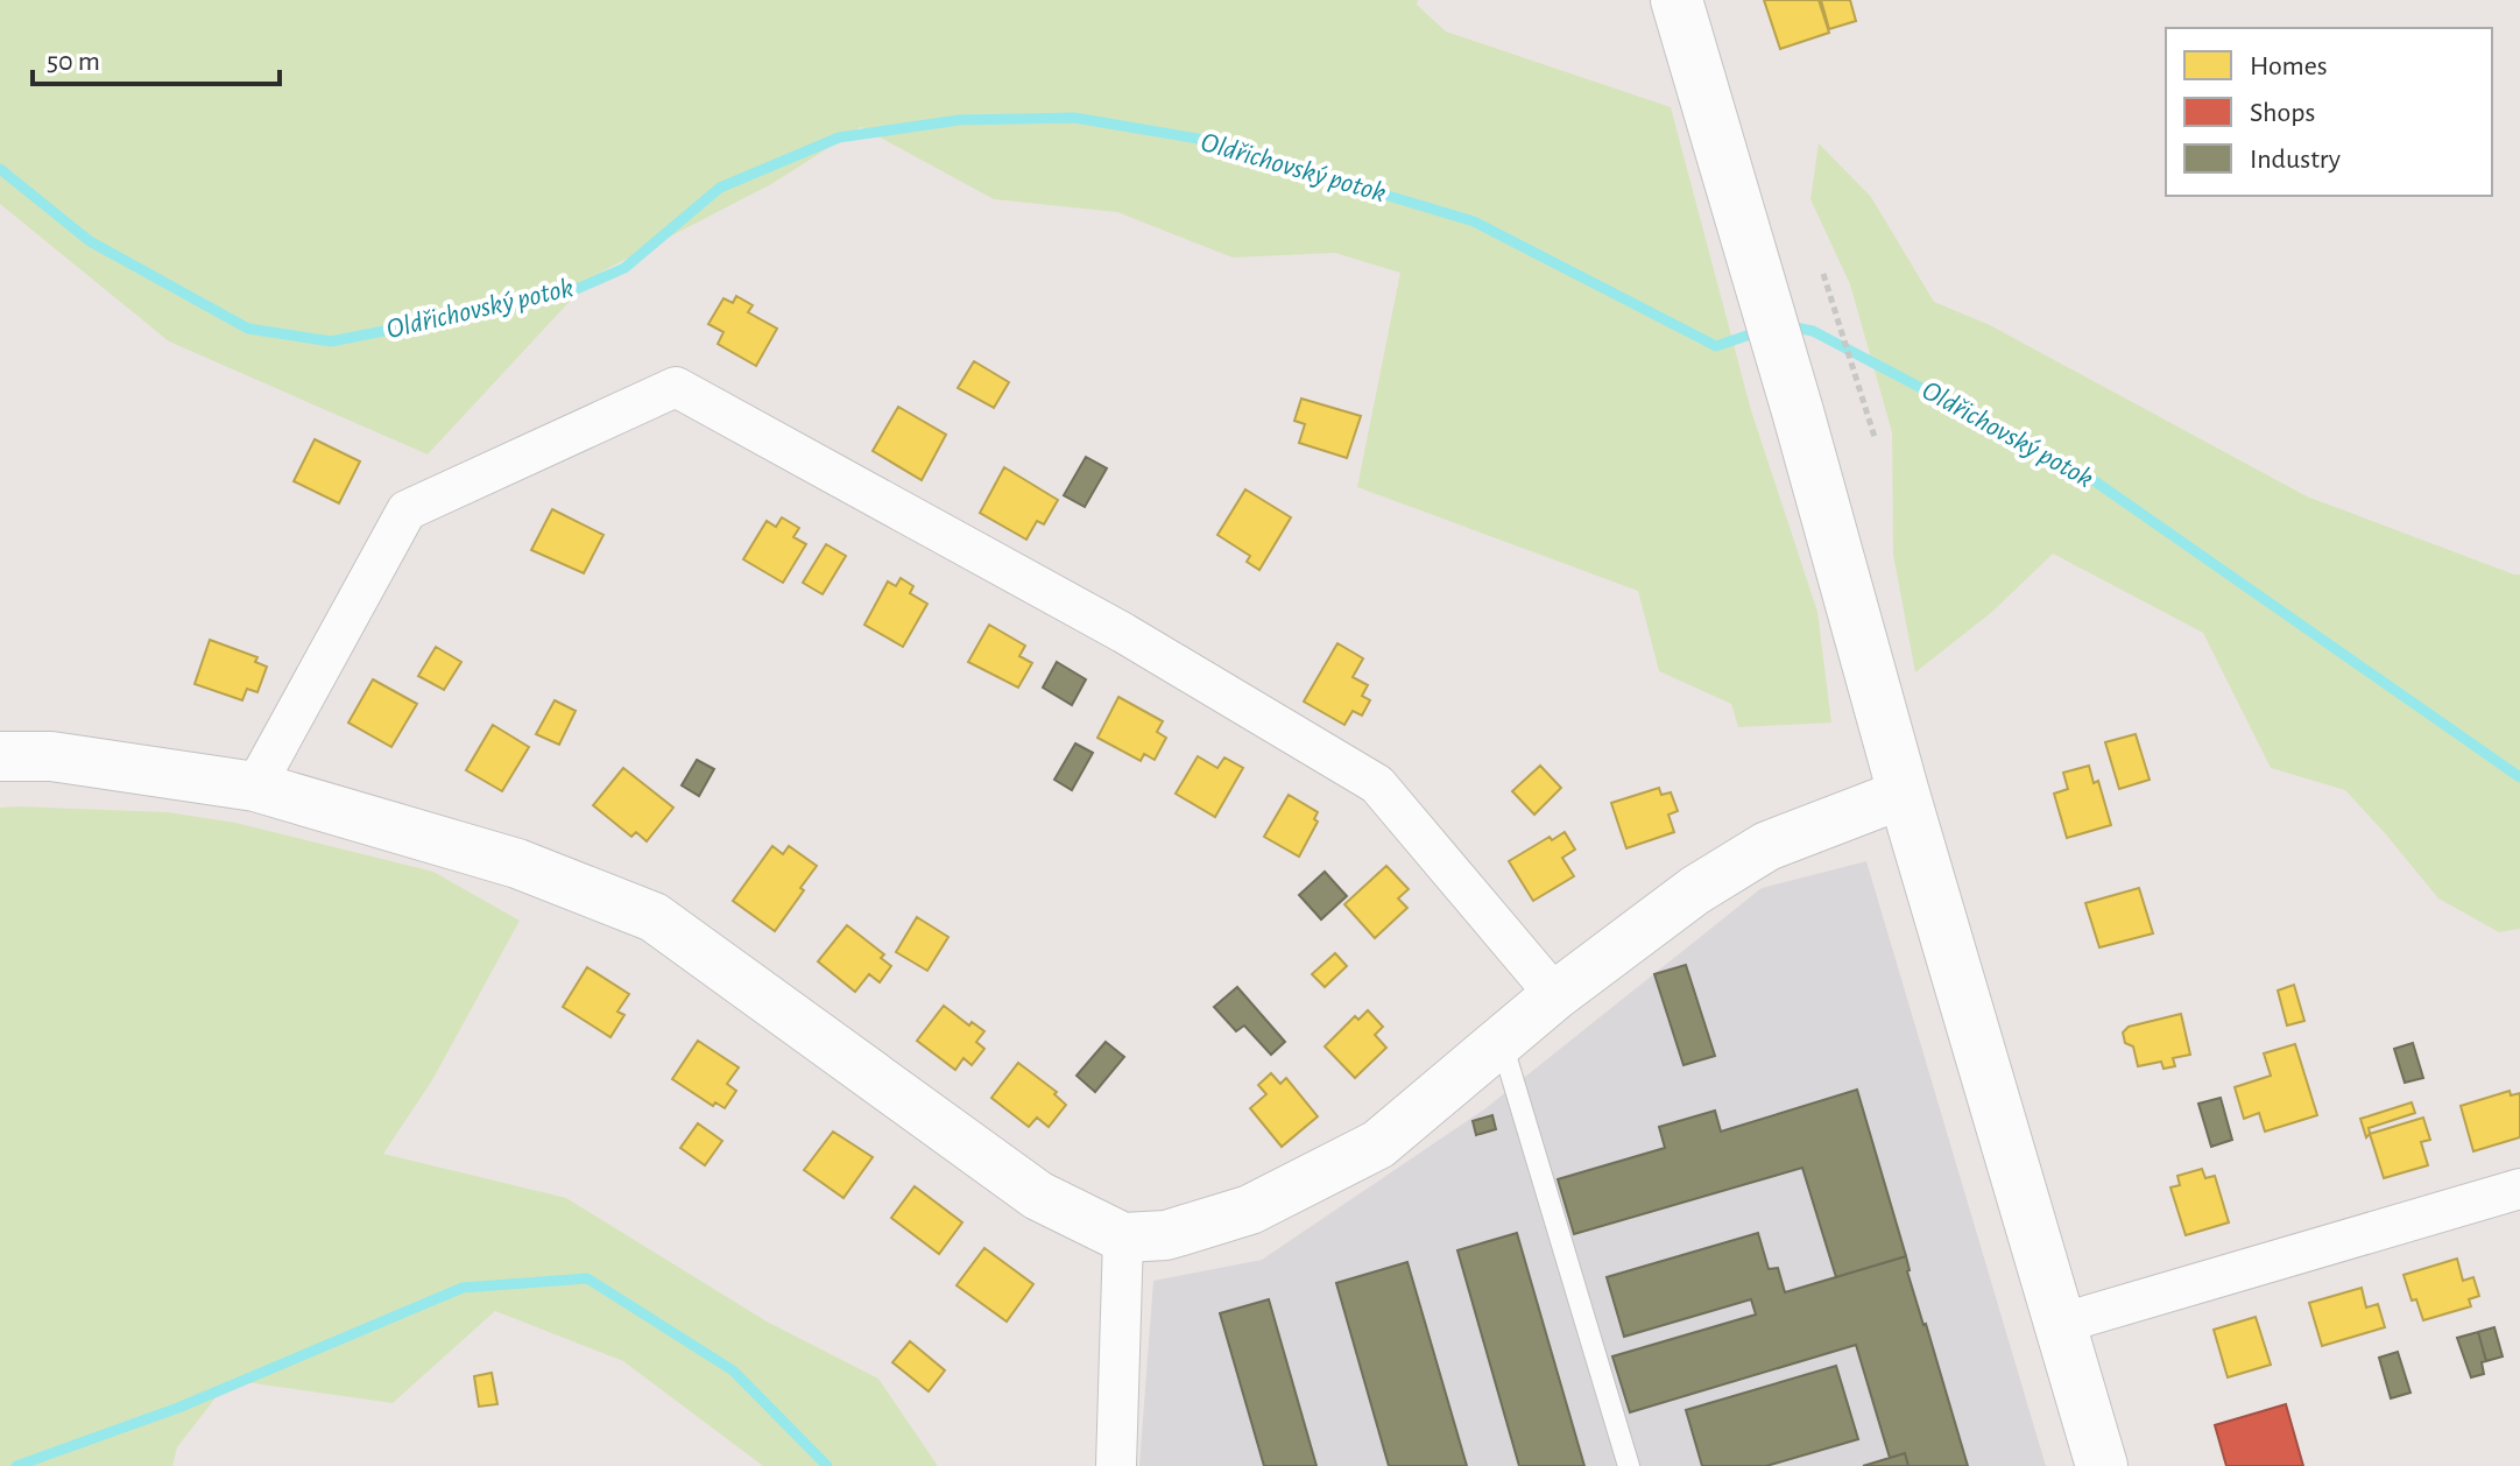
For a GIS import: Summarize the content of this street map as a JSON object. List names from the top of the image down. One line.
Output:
{"water":["Oldřichovský potok"],"legend":["Homes","Shops","Industry"],"scale_bar":"50 m"}
